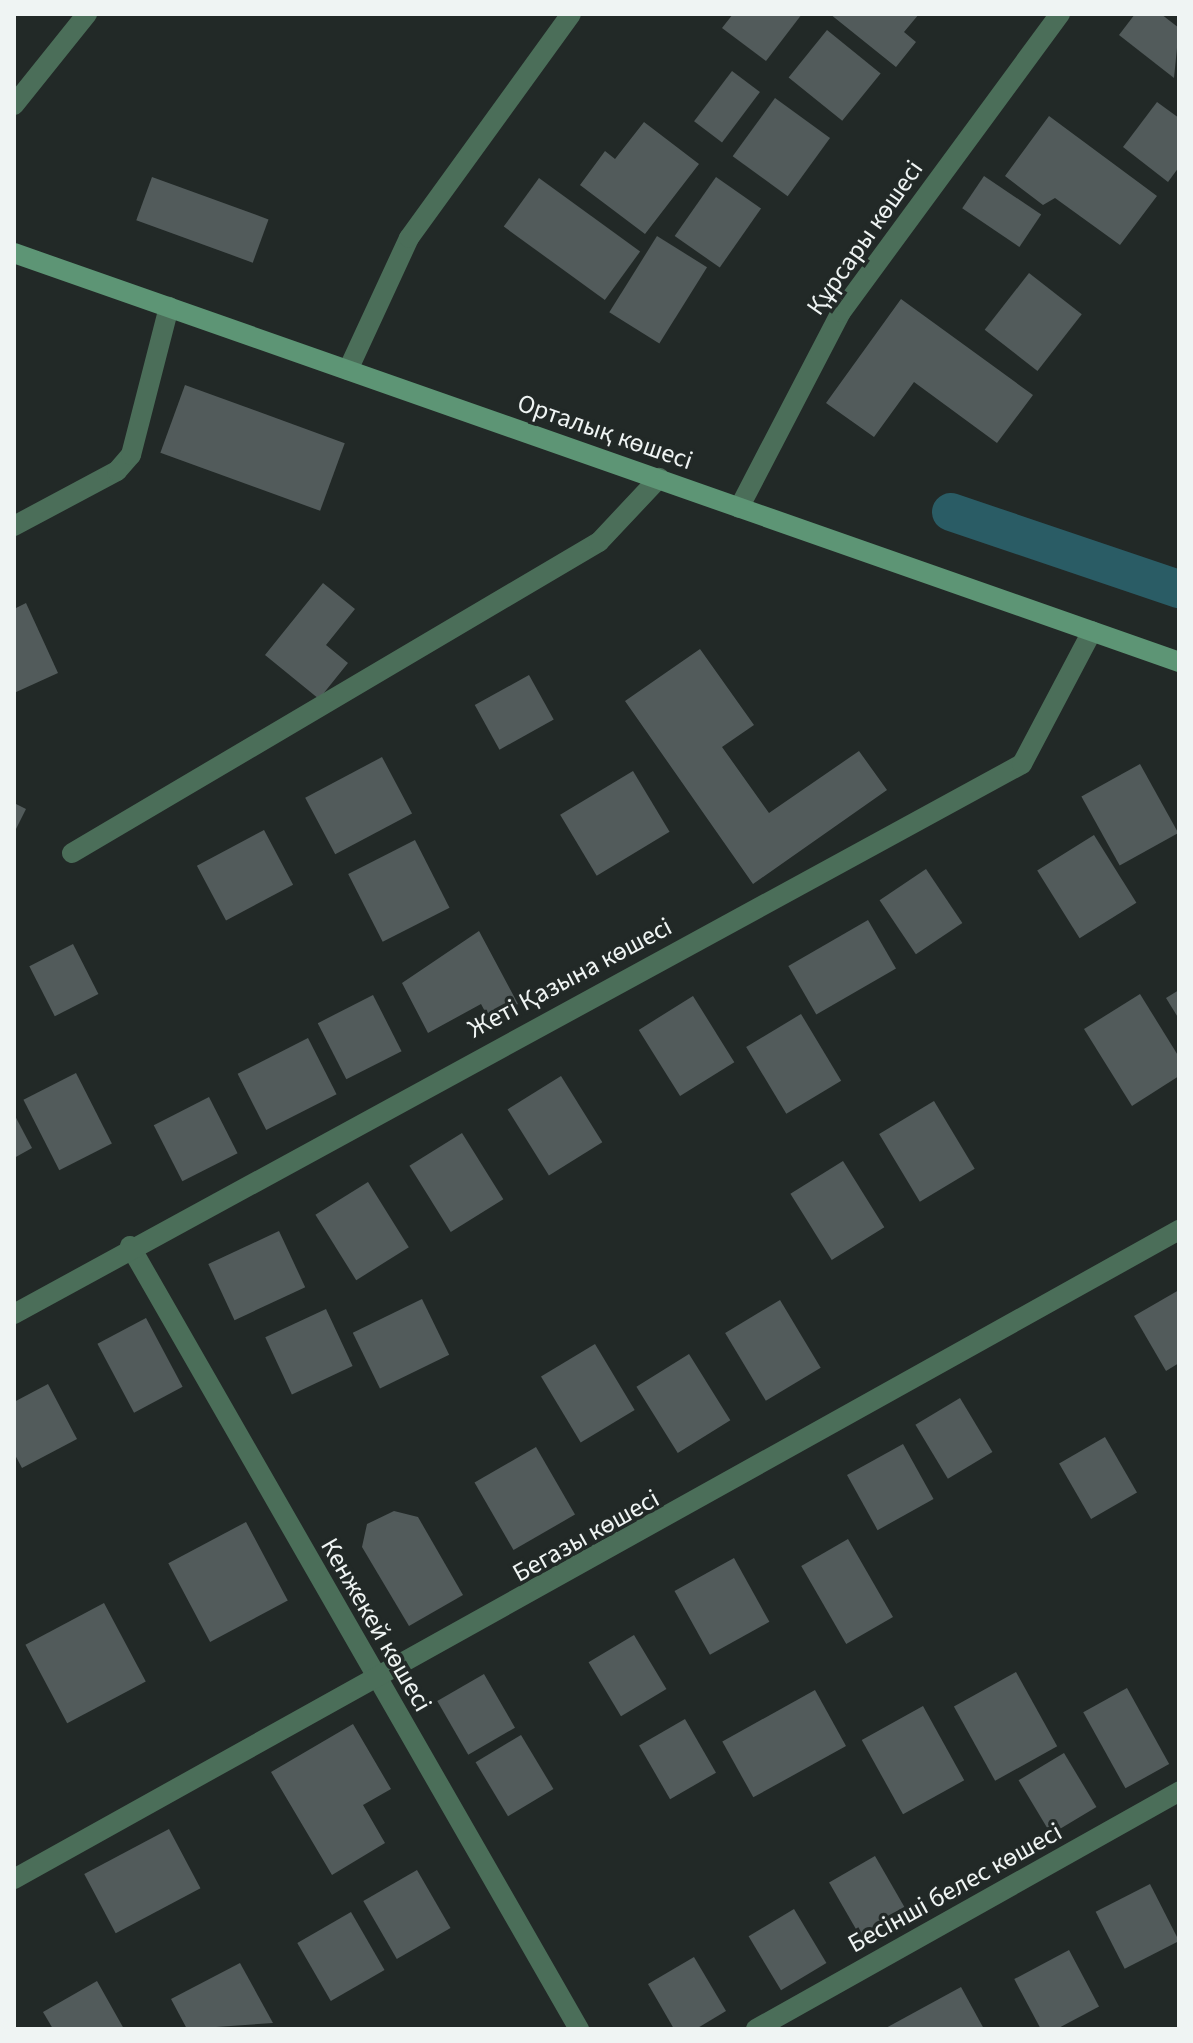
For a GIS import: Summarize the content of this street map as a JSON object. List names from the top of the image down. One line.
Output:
{"streets":{"main road":["Орталық көшесі"],"street":["Құрсары көшесі","Жеті Қазына көшесі","Бегазы көшесі","Кенжекей көшесі","Бесінші белес көшесі"]},"crossings":[["Құрсары көшесі","Орталық көшесі"],["Орталық көшесі","Жеті Қазына көшесі"],["Жеті Қазына көшесі","Кенжекей көшесі"],["Бегазы көшесі","Кенжекей көшесі"]]}
